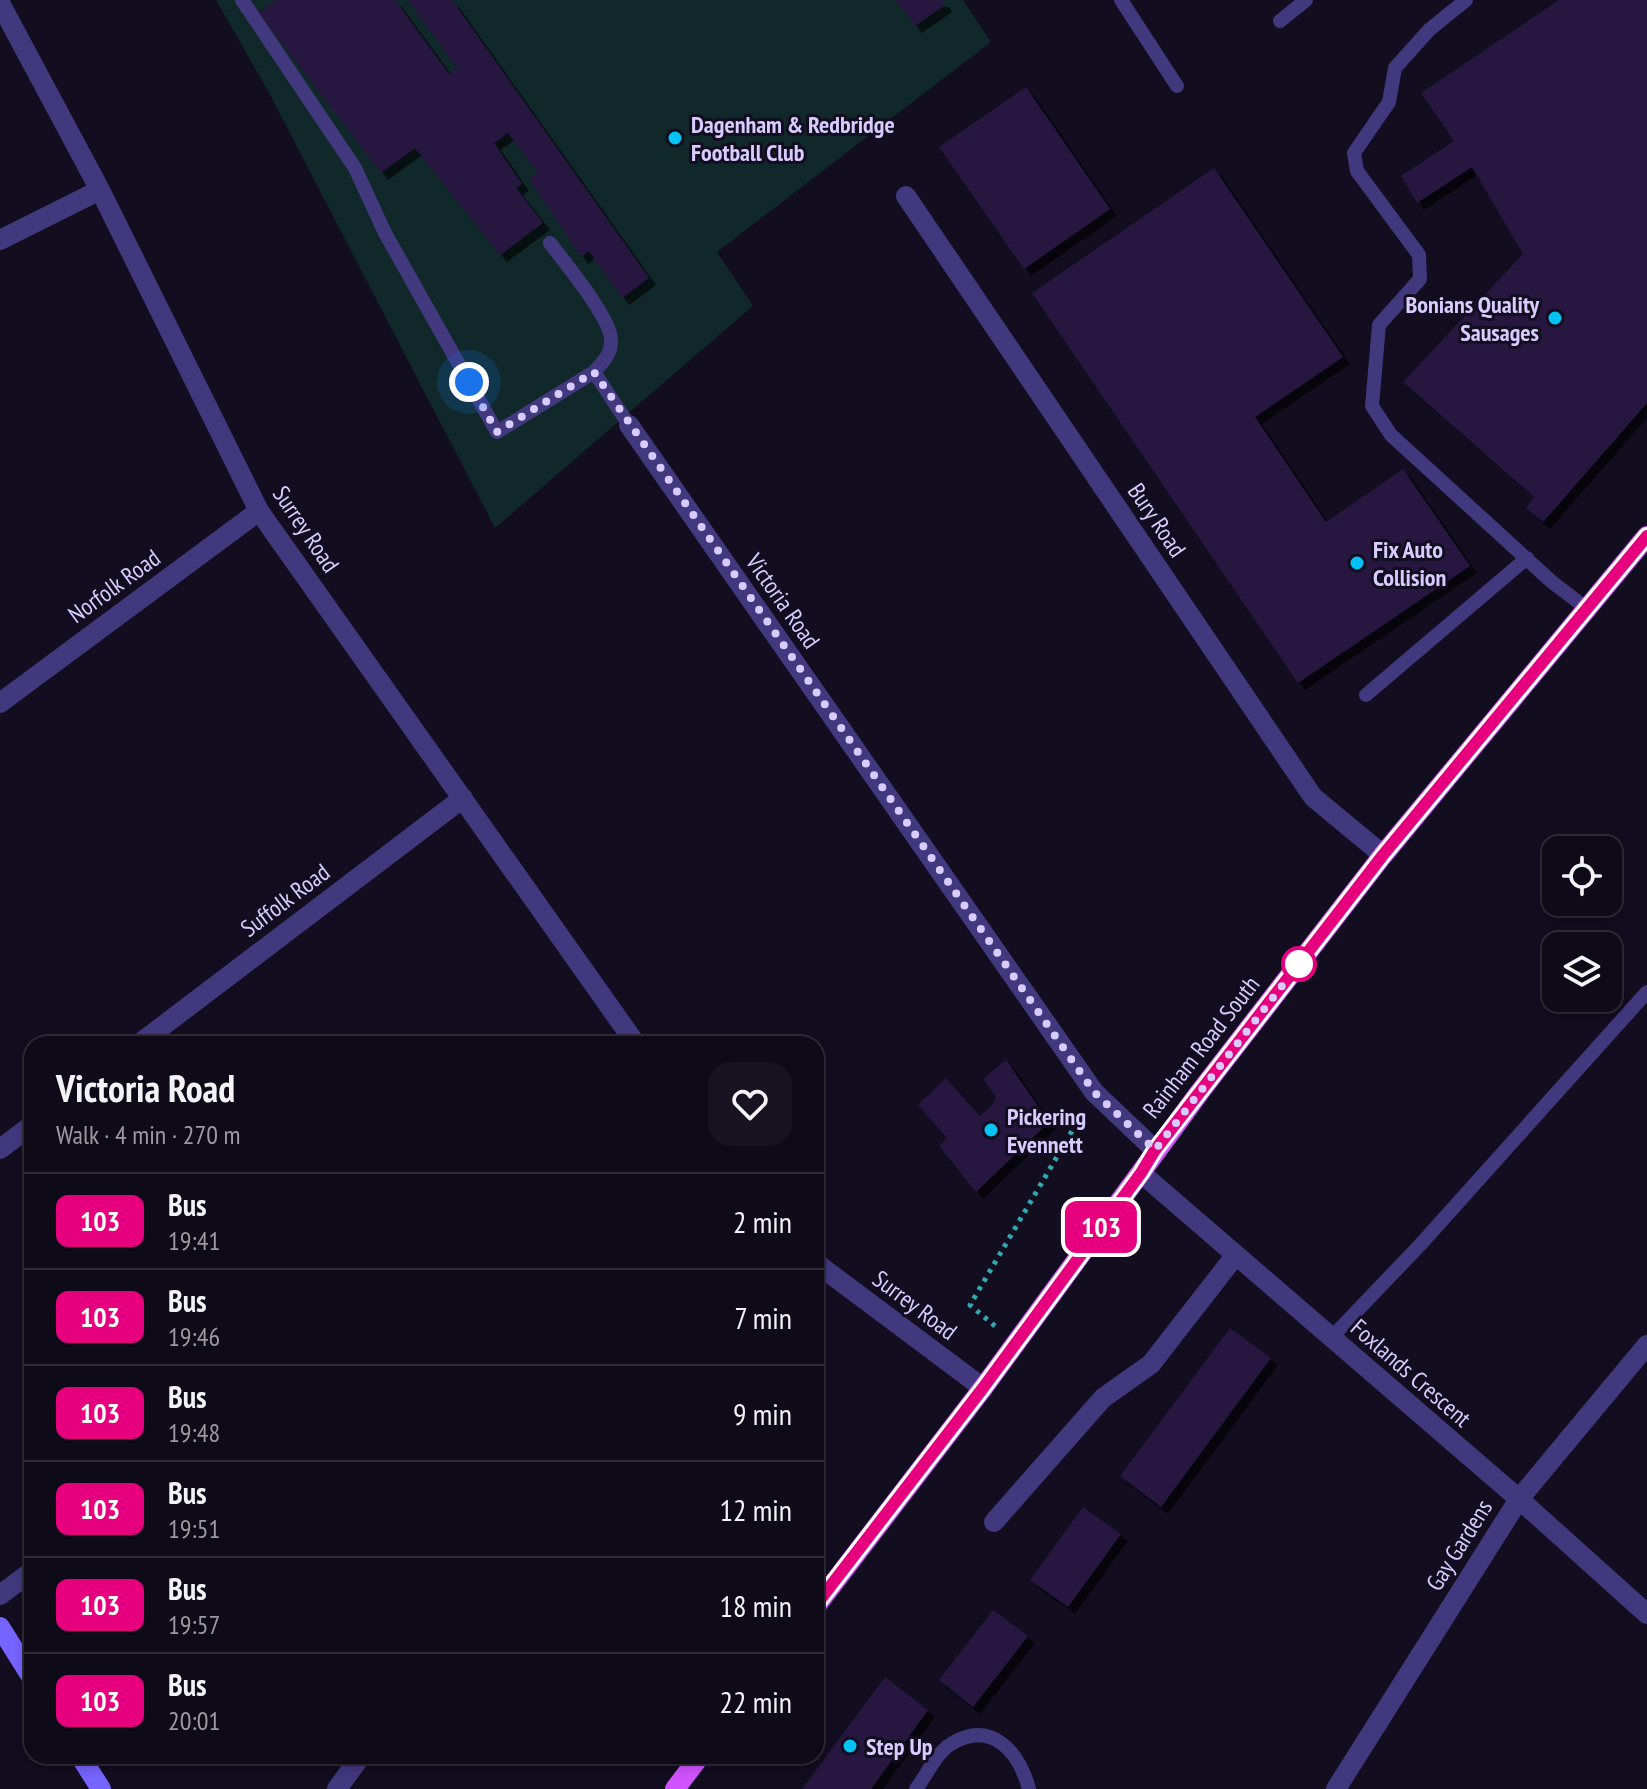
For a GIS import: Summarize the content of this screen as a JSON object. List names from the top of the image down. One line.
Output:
{"streets":{"main road":["Rainham Road South"],"street":["Bury Road","Surrey Road","Norfolk Road","Victoria Road","Suffolk Road","Foxlands Crescent","Gay Gardens"]},"crossings":[["Bury Road","Rainham Road South"],["Surrey Road","Norfolk Road"],["Surrey Road","Suffolk Road"],["Surrey Road","Rainham Road South"],["Victoria Road","Rainham Road South"],["Rainham Road South","Foxlands Crescent"],["Foxlands Crescent","Gay Gardens"]],"places":["Dagenham & Redbridge Football Club","Bonians Quality Sausages","Fix Auto Collision","Pickering Evennett","Step Up"],"lines":["bus line 103"],"page":{"on_map":"103","heading":["Victoria Road","Walk · 4 min · 270 m"],"list":[{"mark":"103","name":"Bus","note":"19:41","value":"2 min"},{"mark":"103","name":"Bus","note":"19:46","value":"7 min"},{"mark":"103","name":"Bus","note":"19:48","value":"9 min"},{"mark":"103","name":"Bus","note":"19:51","value":"12 min"},{"mark":"103","name":"Bus","note":"19:57","value":"18 min"},{"mark":"103","name":"Bus","note":"20:01","value":"22 min"}]}}
